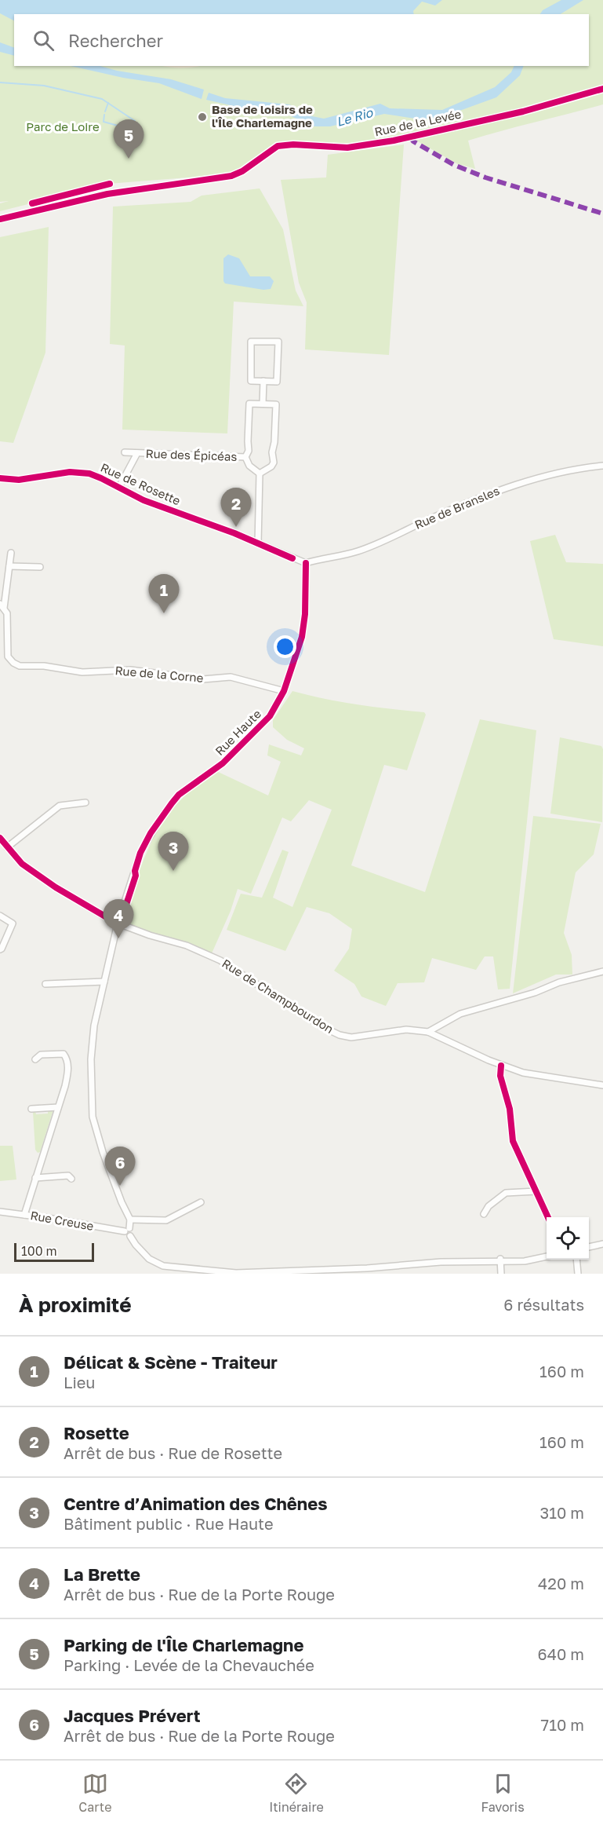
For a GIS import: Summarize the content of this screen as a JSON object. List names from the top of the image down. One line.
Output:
{"streets":{"street":["Rue de la Levée","Rue des Épicéas","Rue de Rosette","Rue de Bransles","Rue de la Corne","Rue Haute","Rue de Champbourdon","Rue Creuse"]},"crossings":[["Rue des Épicéas","Rue de Rosette"],["Rue de Rosette","Rue de Bransles"],["Rue de Rosette","Rue Haute"],["Rue de Bransles","Rue Haute"],["Rue de la Corne","Rue Haute"],["Rue Haute","Rue de Champbourdon"]],"water":["Le Rio"],"parks":["Parc de Loire"],"places":["Base de loisirs de l'Île Charlemagne"],"scale_bar":"100 m","page":{"search":"Rechercher","pins":["5","2","1","3","4","6"],"scale":"100 m","heading":["À proximité","6 résultats"],"list":[{"mark":"1","name":"Délicat & Scène - Traiteur","note":"Lieu","value":"160 m"},{"mark":"2","name":"Rosette","note":"Arrêt de bus · Rue de Rosette","value":"160 m"},{"mark":"3","name":"Centre d’Animation des Chênes","note":"Bâtiment public · Rue Haute","value":"310 m"},{"mark":"4","name":"La Brette","note":"Arrêt de bus · Rue de la Porte Rouge","value":"420 m"},{"mark":"5","name":"Parking de l'Île Charlemagne","note":"Parking · Levée de la Chevauchée","value":"640 m"},{"mark":"6","name":"Jacques Prévert","note":"Arrêt de bus · Rue de la Porte Rouge","value":"710 m"}],"nav":["Carte","Itinéraire","Favoris"]}}
